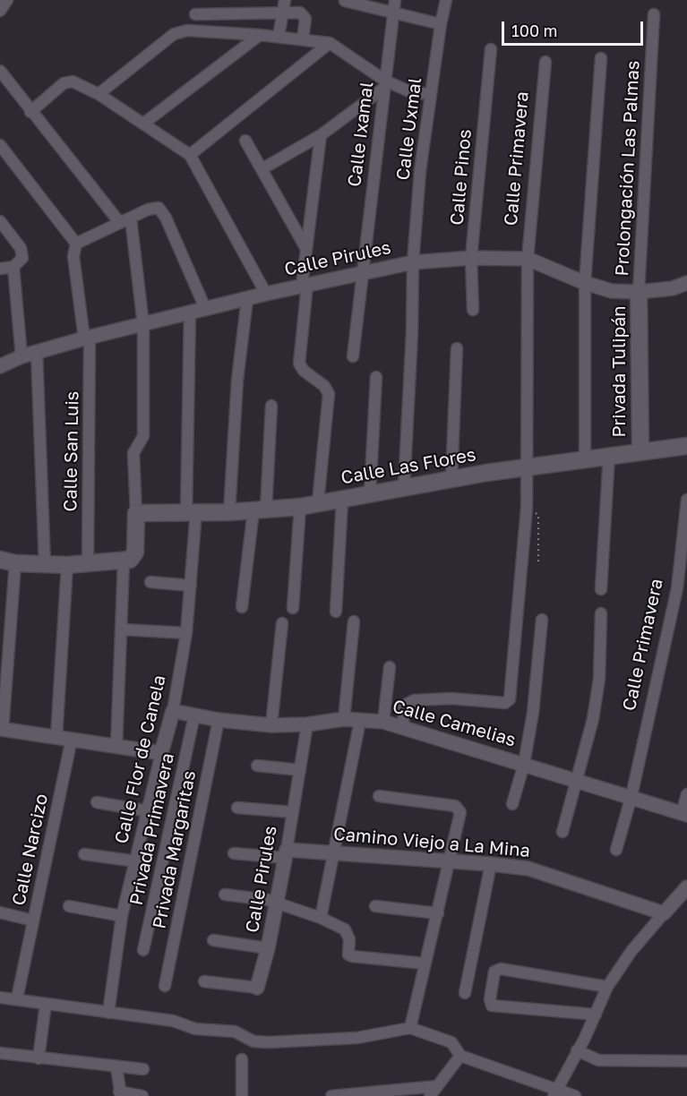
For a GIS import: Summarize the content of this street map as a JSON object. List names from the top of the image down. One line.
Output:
{"streets":{"main road":["Privada Tulipán","Calle Las Flores"],"street":["Calle Uxmal","Calle Ixamal","Calle Primavera","Prolongación Las Palmas","Calle Pinos","Calle Pirules","Calle San Luis","Calle Camelias","Calle Flor de Canela","Privada Primavera","Camino Viejo a La Mina","Calle Narcizo","Privada Margaritas"]},"crossings":[["Calle Uxmal","Calle Pirules"],["Calle Uxmal","Calle Las Flores"],["Calle Ixamal","Calle Pirules"],["Calle Primavera","Calle Pirules"],["Calle Primavera","Calle Las Flores"],["Calle Primavera","Calle Camelias"],["Prolongación Las Palmas","Calle Pirules"],["Prolongación Las Palmas","Privada Tulipán"],["Calle Pinos","Calle Pirules"],["Calle Pirules","Privada Tulipán"],["Calle Pirules","Calle San Luis"],["Calle Pirules","Calle Camelias"],["Calle Pirules","Calle Flor de Canela"],["Calle Pirules","Camino Viejo a La Mina"],["Privada Tulipán","Calle Las Flores"],["Calle Las Flores","Calle Flor de Canela"],["Calle Camelias","Calle Flor de Canela"],["Calle Camelias","Privada Primavera"],["Calle Camelias","Privada Margaritas"]],"scale_bar":"100 m"}
